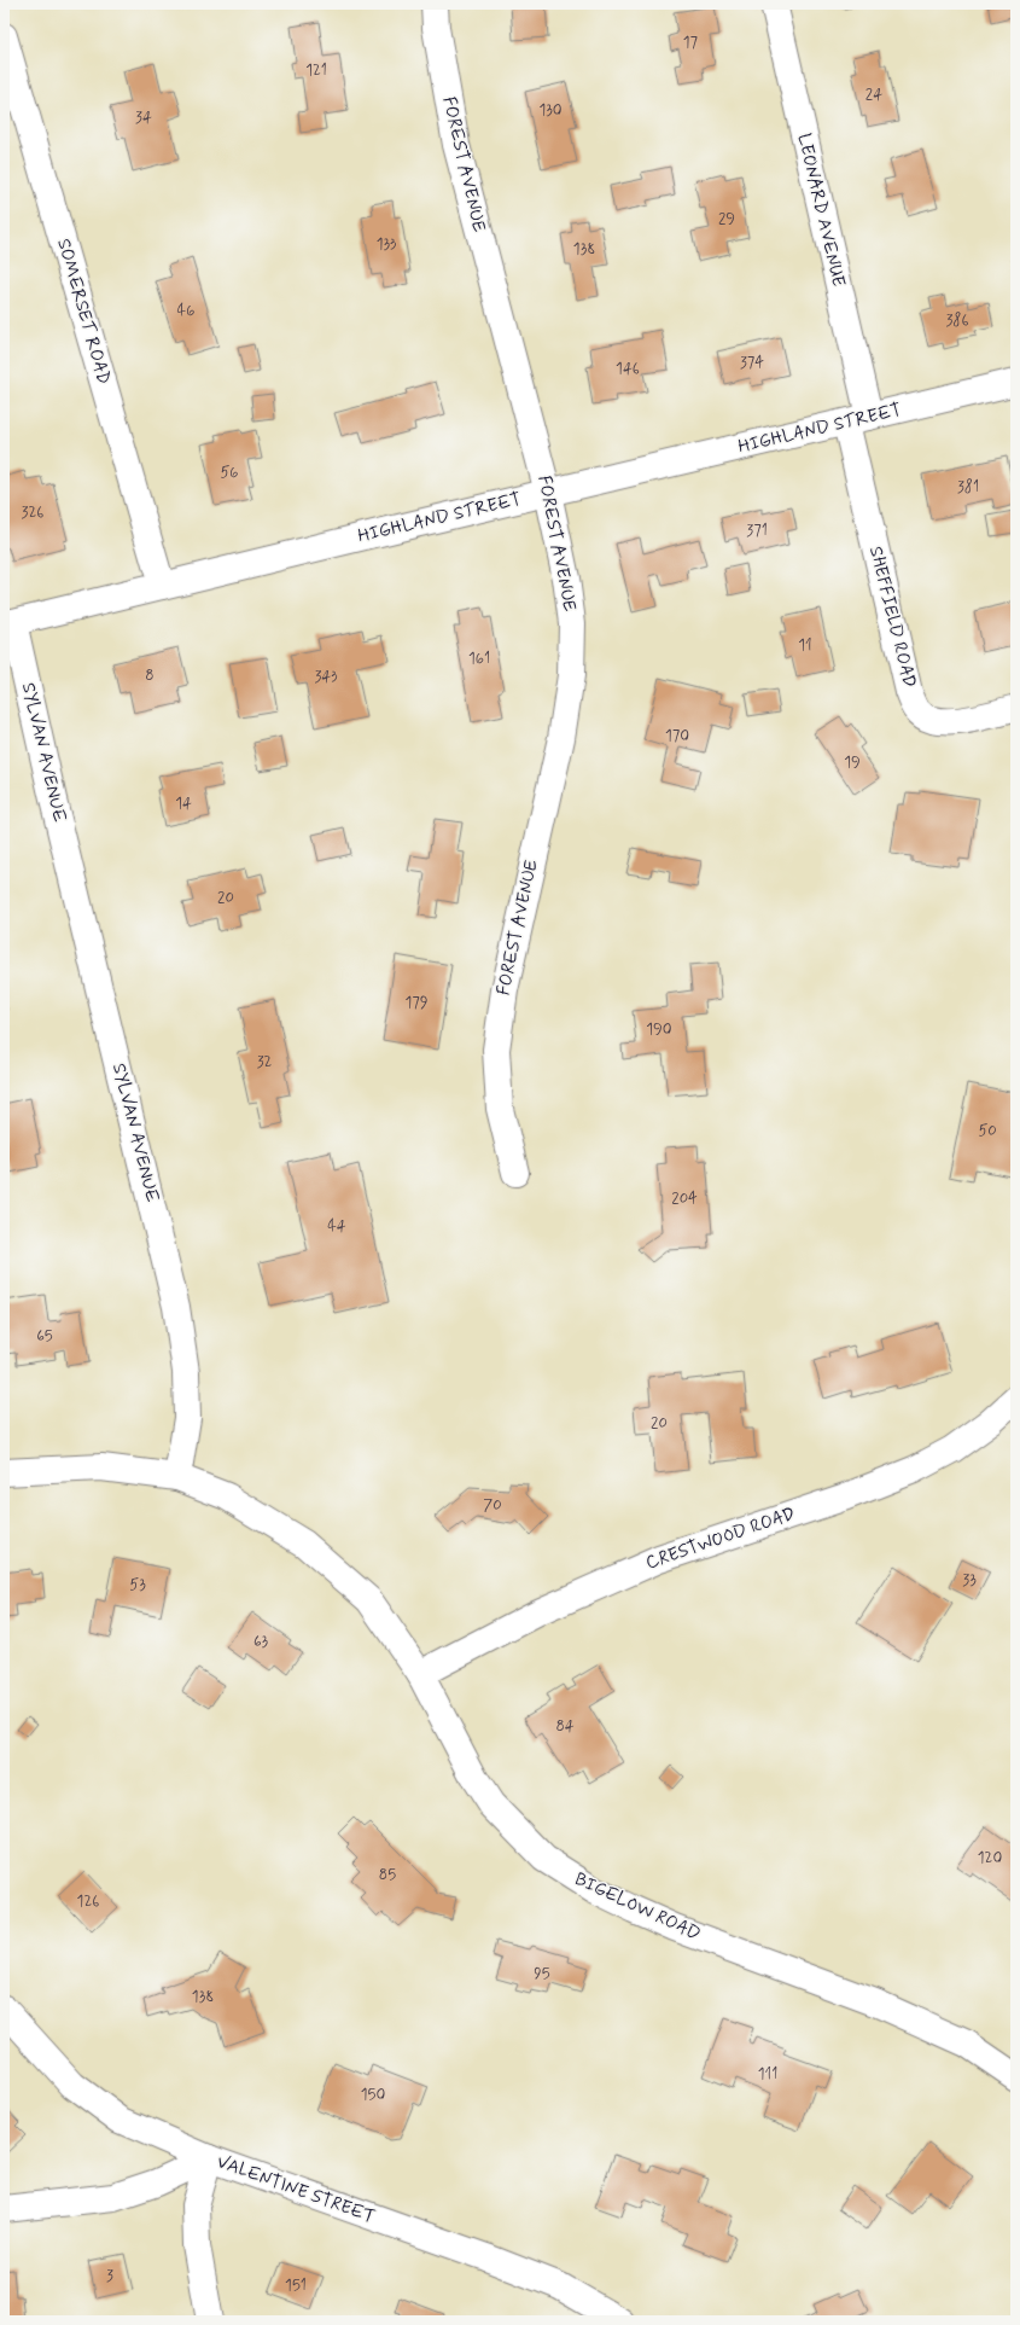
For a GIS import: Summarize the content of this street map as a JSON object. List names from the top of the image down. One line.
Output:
{"streets":{"street":["FOREST AVENUE","LEONARD AVENUE","SOMERSET ROAD","HIGHLAND STREET","SHEFFIELD ROAD","SYLVAN AVENUE","CRESTWOOD ROAD","BIGELOW ROAD","VALENTINE STREET"]},"crossings":[["FOREST AVENUE","HIGHLAND STREET"],["LEONARD AVENUE","HIGHLAND STREET"],["LEONARD AVENUE","SHEFFIELD ROAD"],["SOMERSET ROAD","HIGHLAND STREET"],["HIGHLAND STREET","SHEFFIELD ROAD"],["HIGHLAND STREET","SYLVAN AVENUE"],["SYLVAN AVENUE","BIGELOW ROAD"],["CRESTWOOD ROAD","BIGELOW ROAD"]],"house_numbers":["17","121","24","130","34","29","133","138","46","386","374","146","56","381","326","371","11","161","8","343","170","19","14","20","179","190","32","50","204","44","65","20","70","33","53","63","84","120","85","126","95","138","111","150","3","151"]}
